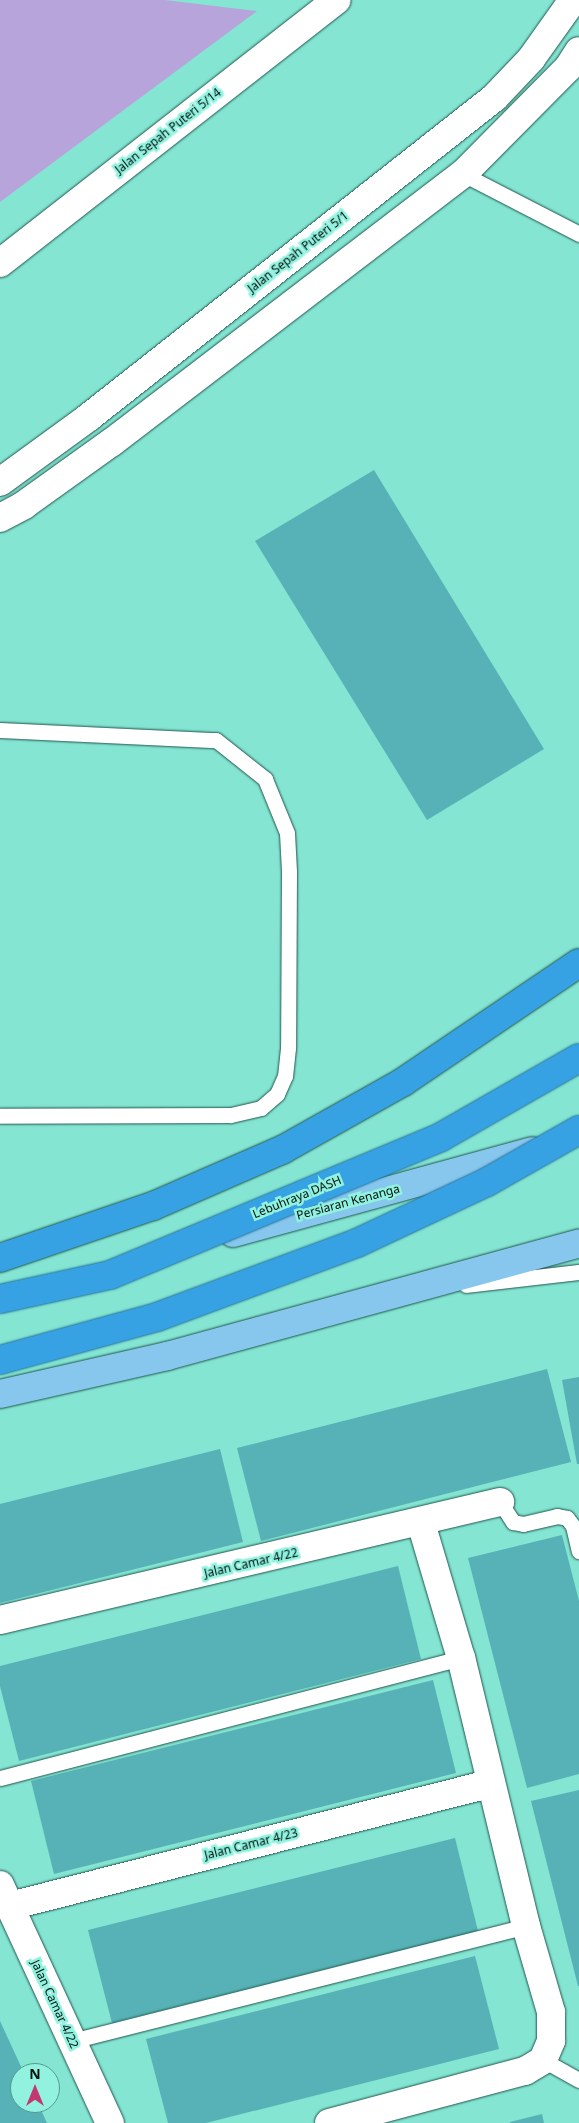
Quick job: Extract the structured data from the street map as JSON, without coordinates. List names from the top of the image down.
{
  "streets": {
    "highway": ["Lebuhraya DASH"],
    "main road": ["Persiaran Kenanga"],
    "street": [
      "Jalan Sepah Puteri 5/14",
      "Jalan Sepah Puteri 5/1",
      "Jalan Camar 4/22",
      "Jalan Camar 4/23"
    ]
  },
  "crossings": [
    ["Jalan Camar 4/22", "Jalan Camar 4/23"]
  ],
  "north": "top"
}
